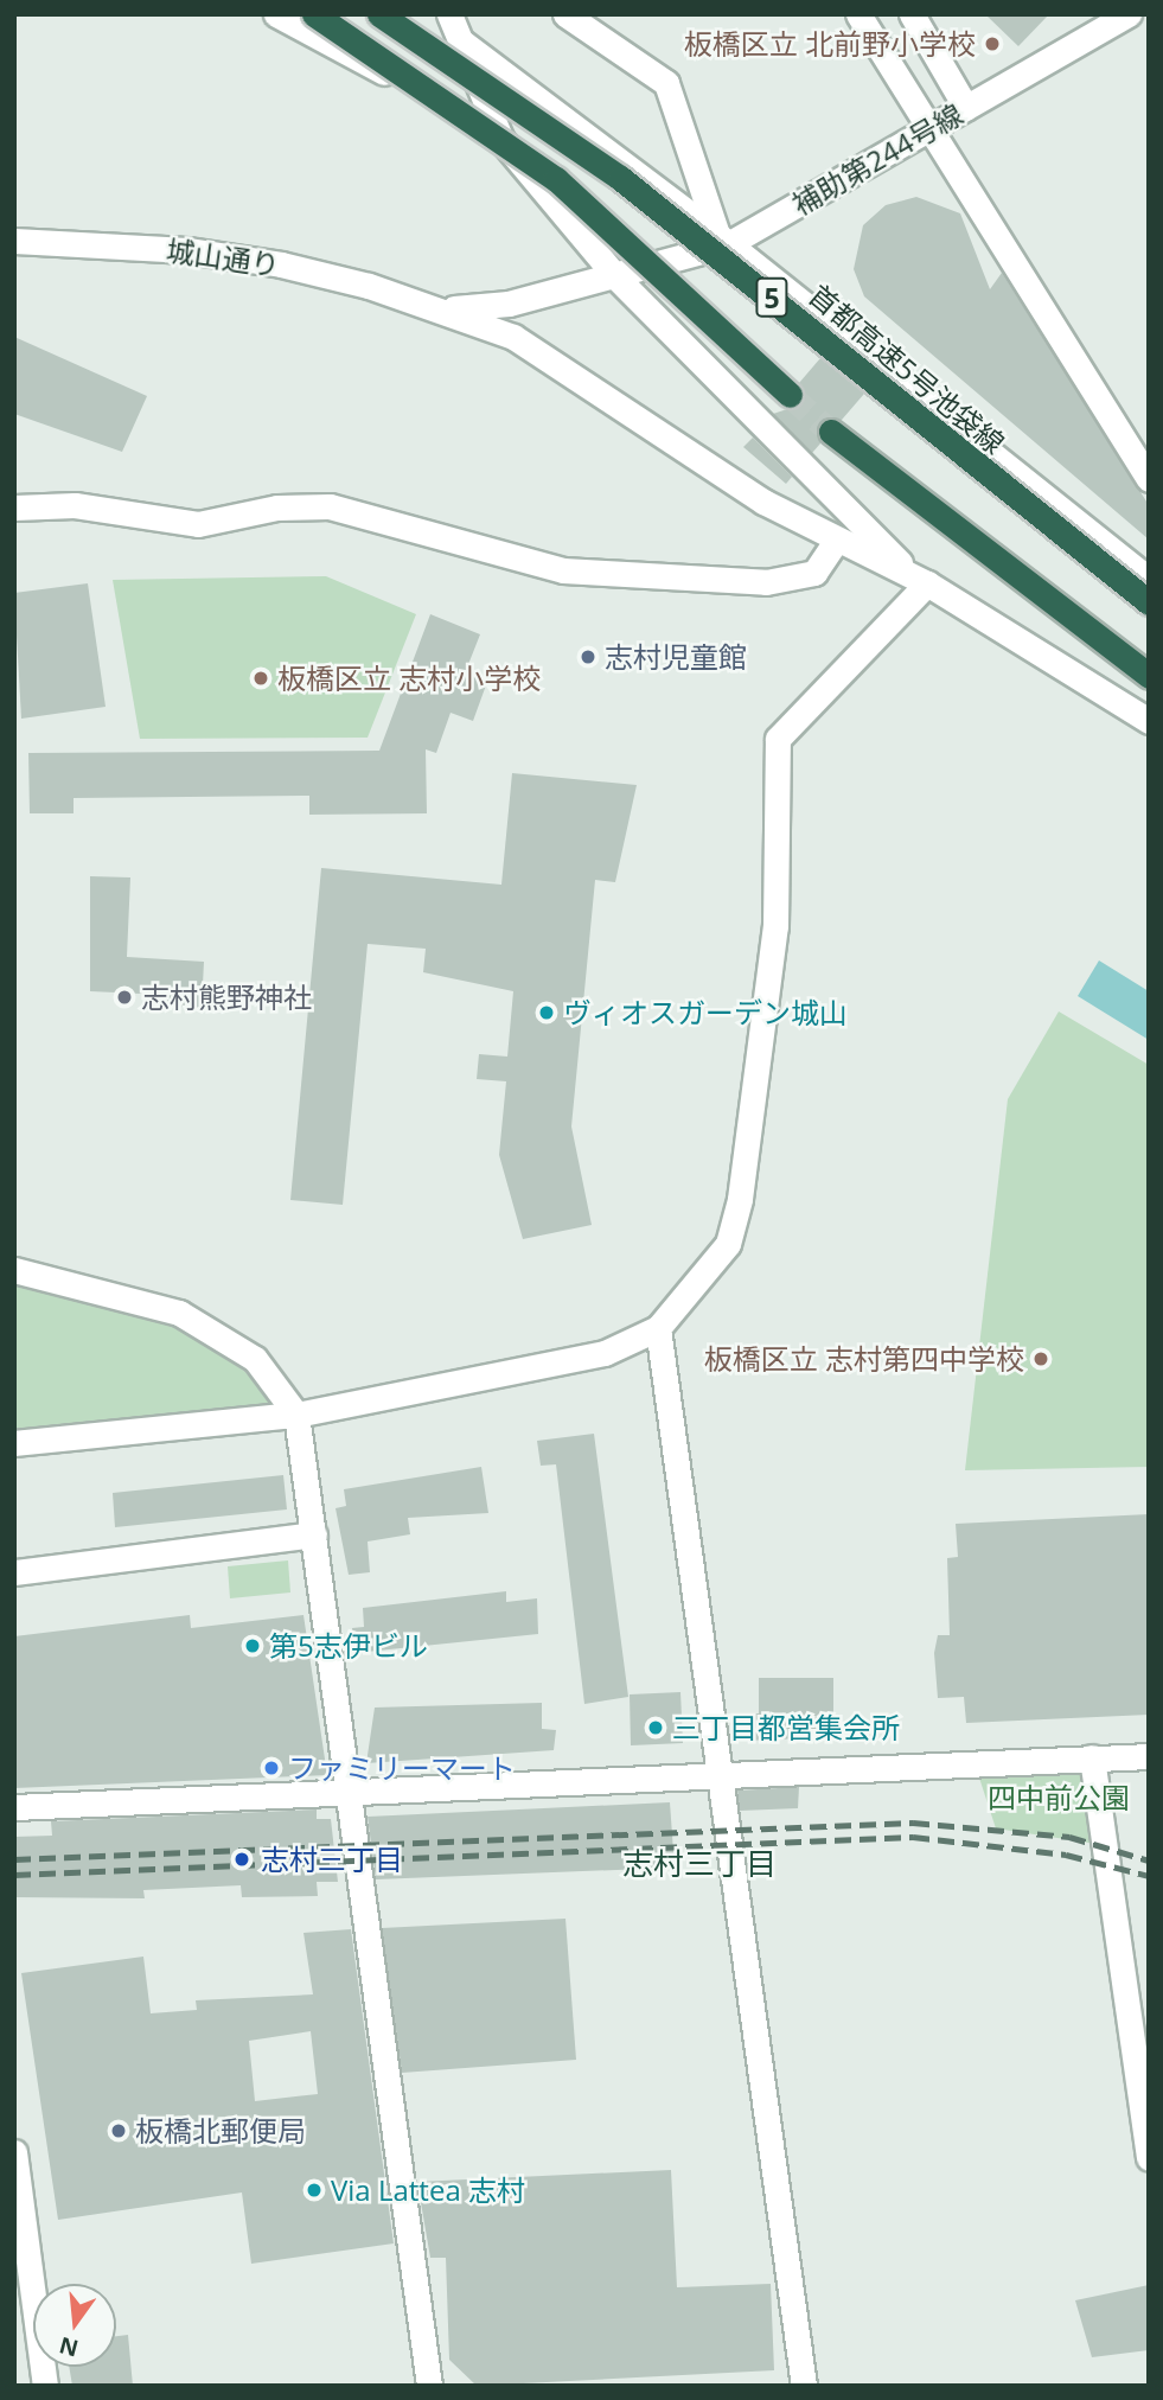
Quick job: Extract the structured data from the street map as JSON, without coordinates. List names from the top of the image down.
{
  "streets": {
    "highway": ["5", "首都高速5号池袋線"],
    "street": ["補助第244号線", "城山通り"]
  },
  "crossings": [
    ["補助第244号線", "城山通り"]
  ],
  "districts": ["志村三丁目"],
  "parks": ["四中前公園"],
  "places": [
    "板橋区立 北前野小学校",
    "志村児童館",
    "板橋区立 志村小学校",
    "志村熊野神社",
    "ヴィオスガーデン城山",
    "板橋区立 志村第四中学校",
    "第5志伊ビル",
    "三丁目都営集会所",
    "ファミリーマート",
    "志村三丁目",
    "板橋北郵便局",
    "Via Lattea 志村"
  ],
  "north": "bottom"
}
